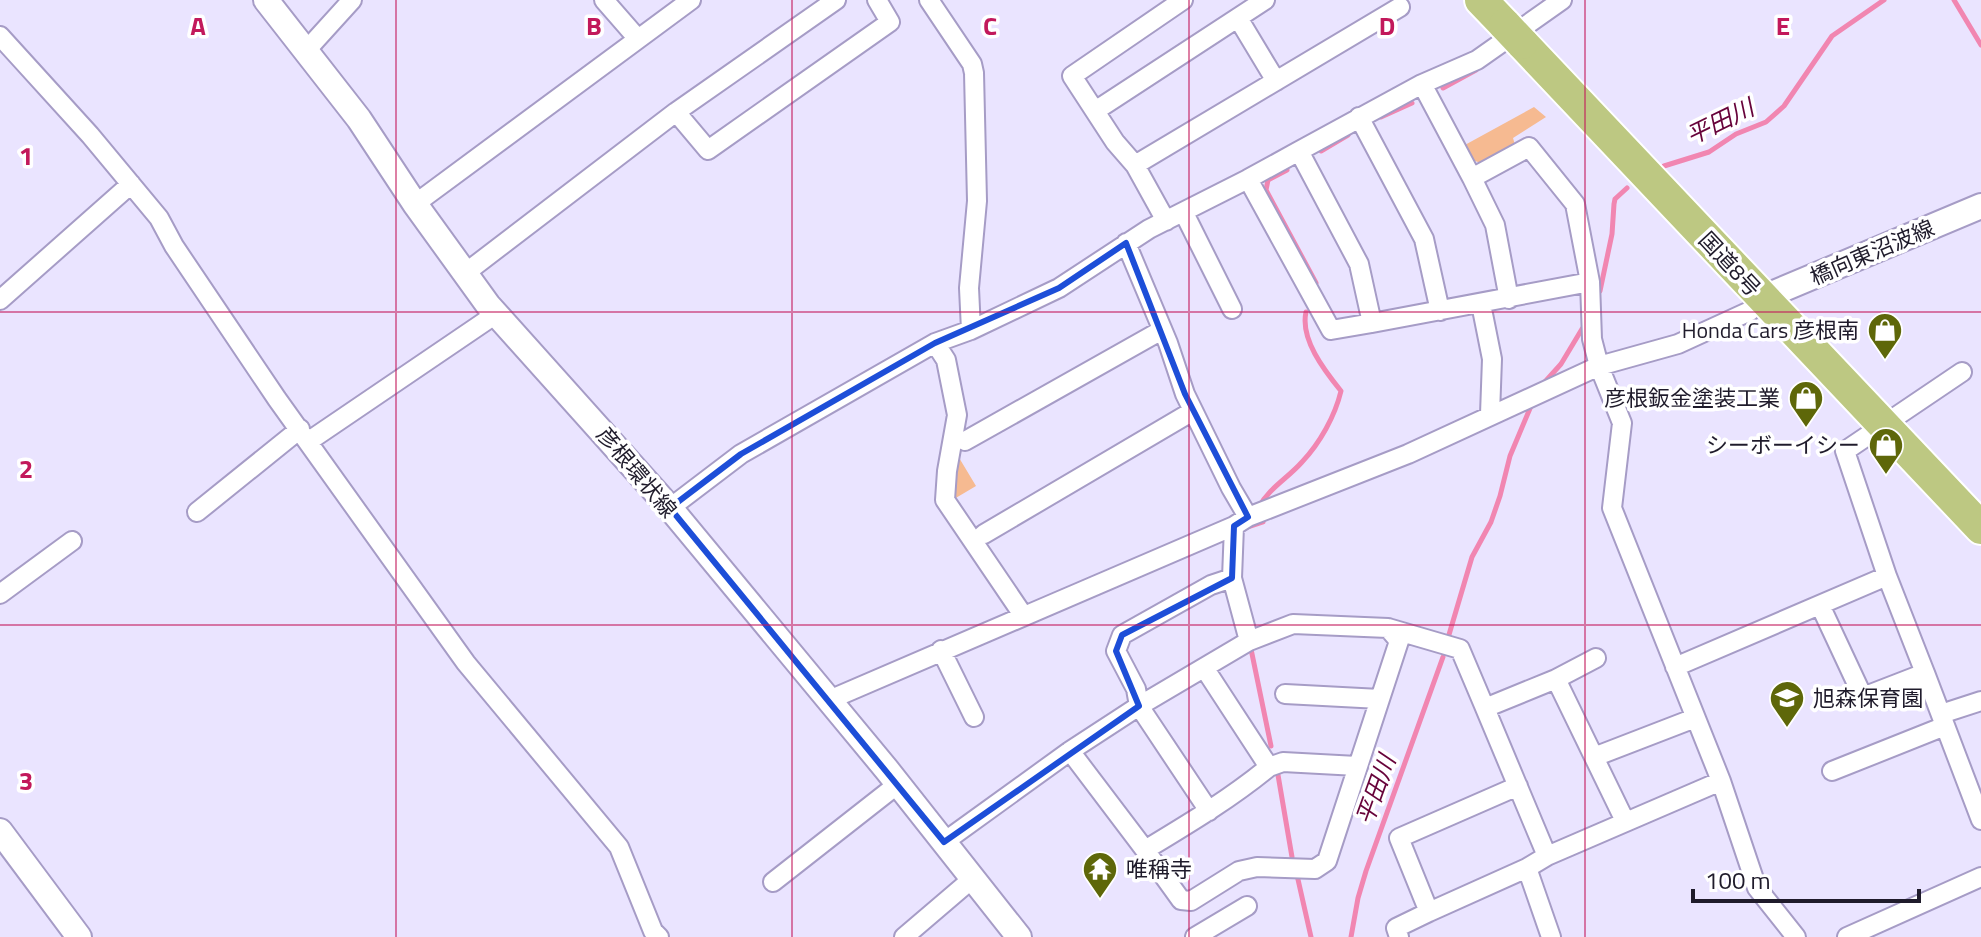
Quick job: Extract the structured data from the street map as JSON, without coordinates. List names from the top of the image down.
{
  "streets": {
    "highway": ["国道8号"],
    "main road": ["橋向東沼波線", "彦根環状線"]
  },
  "crossings": [
    ["橋向東沼波線", "国道8号"]
  ],
  "water": ["平田川"],
  "places": {
    "shop": ["Honda Cars 彦根南", "彦根鈑金塗装工業", "シーボーイシー"],
    "school or university": ["旭森保育園"],
    "temple": ["唯稱寺"]
  },
  "scale_bar": "100 m",
  "grid": {
    "columns": [
      "A",
      "B",
      "C",
      "D",
      "E"
    ],
    "rows": ["1", "2", "3"]
  }
}
